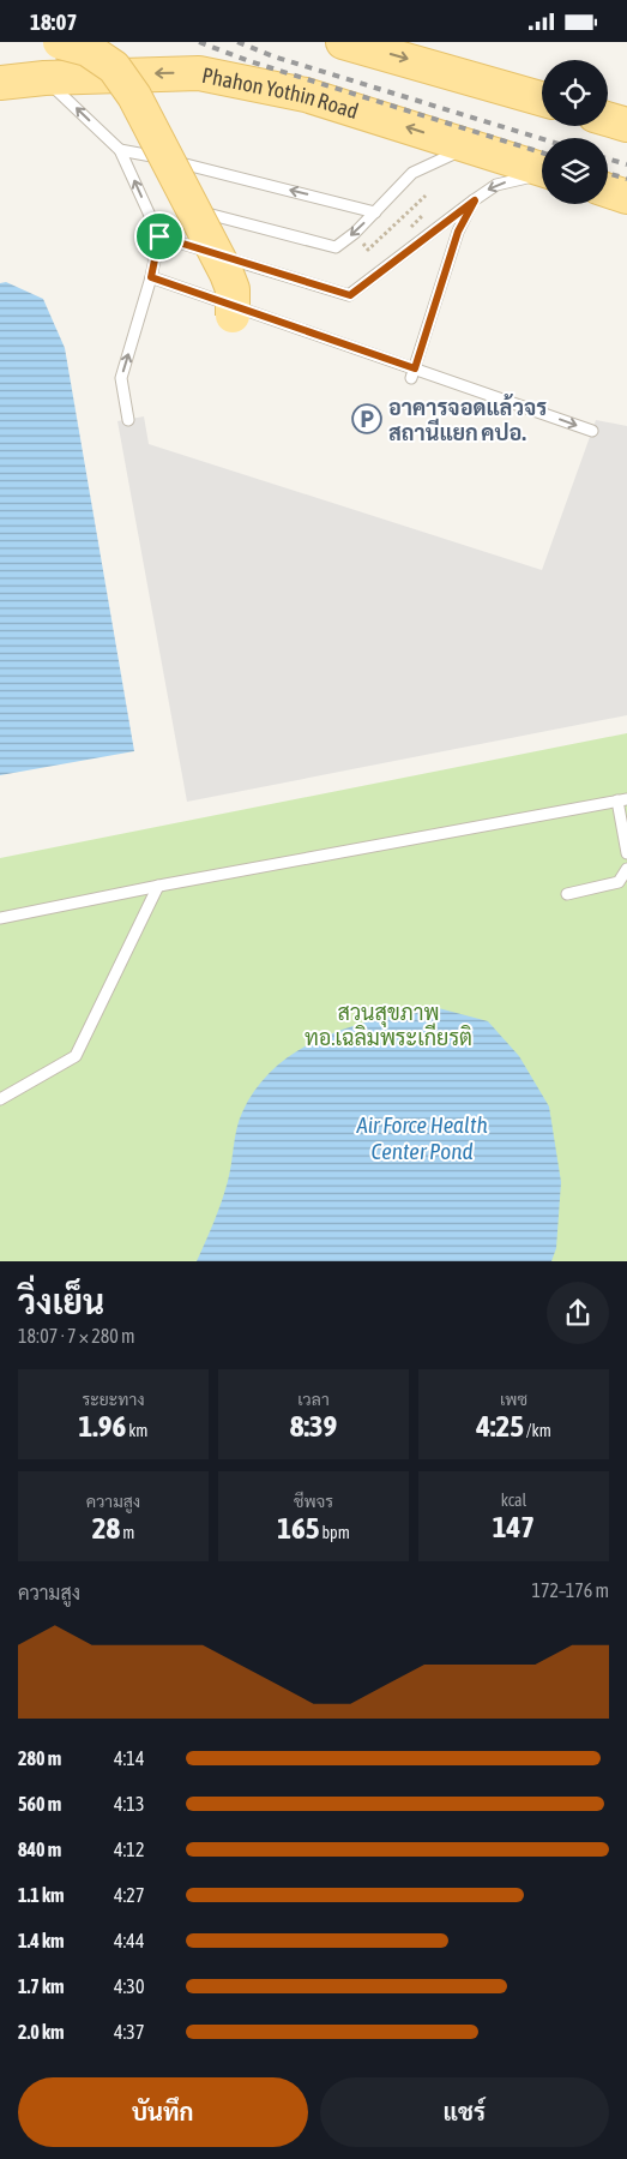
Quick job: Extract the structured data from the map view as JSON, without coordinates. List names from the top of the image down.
{
  "streets": {
    "main road": ["Phahon Yothin Road"]
  },
  "water": ["Air Force Health Center Pond"],
  "parks": ["สวนสุขภาพ ทอ.เฉลิมพระเกียรติ"],
  "places": {
    "parking": ["อาคารจอดแล้วจร สถานีแยก คปอ."]
  },
  "page": {
    "status": "18:07",
    "heading": ["วิ่งเย็น", "18:07 · 7 × 280 m"],
    "stats": [
      ["ระยะทาง", "1.96 km"],
      ["เวลา", "8:39"],
      ["เพซ", "4:25 /km"],
      ["ความสูง", "28 m"],
      ["ชีพจร", "165 bpm"],
      ["kcal", "147"]
    ],
    "chart": ["ความสูง", "172–176 m"],
    "list": [
      {
        "name": "280 m",
        "note": "4:14"
      },
      {
        "name": "560 m",
        "note": "4:13"
      },
      {
        "name": "840 m",
        "note": "4:12"
      },
      {
        "name": "1.1 km",
        "note": "4:27"
      },
      {
        "name": "1.4 km",
        "note": "4:44"
      },
      {
        "name": "1.7 km",
        "note": "4:30"
      },
      {
        "name": "2.0 km",
        "note": "4:37"
      }
    ],
    "buttons": ["บันทึก", "แชร์"]
  }
}
